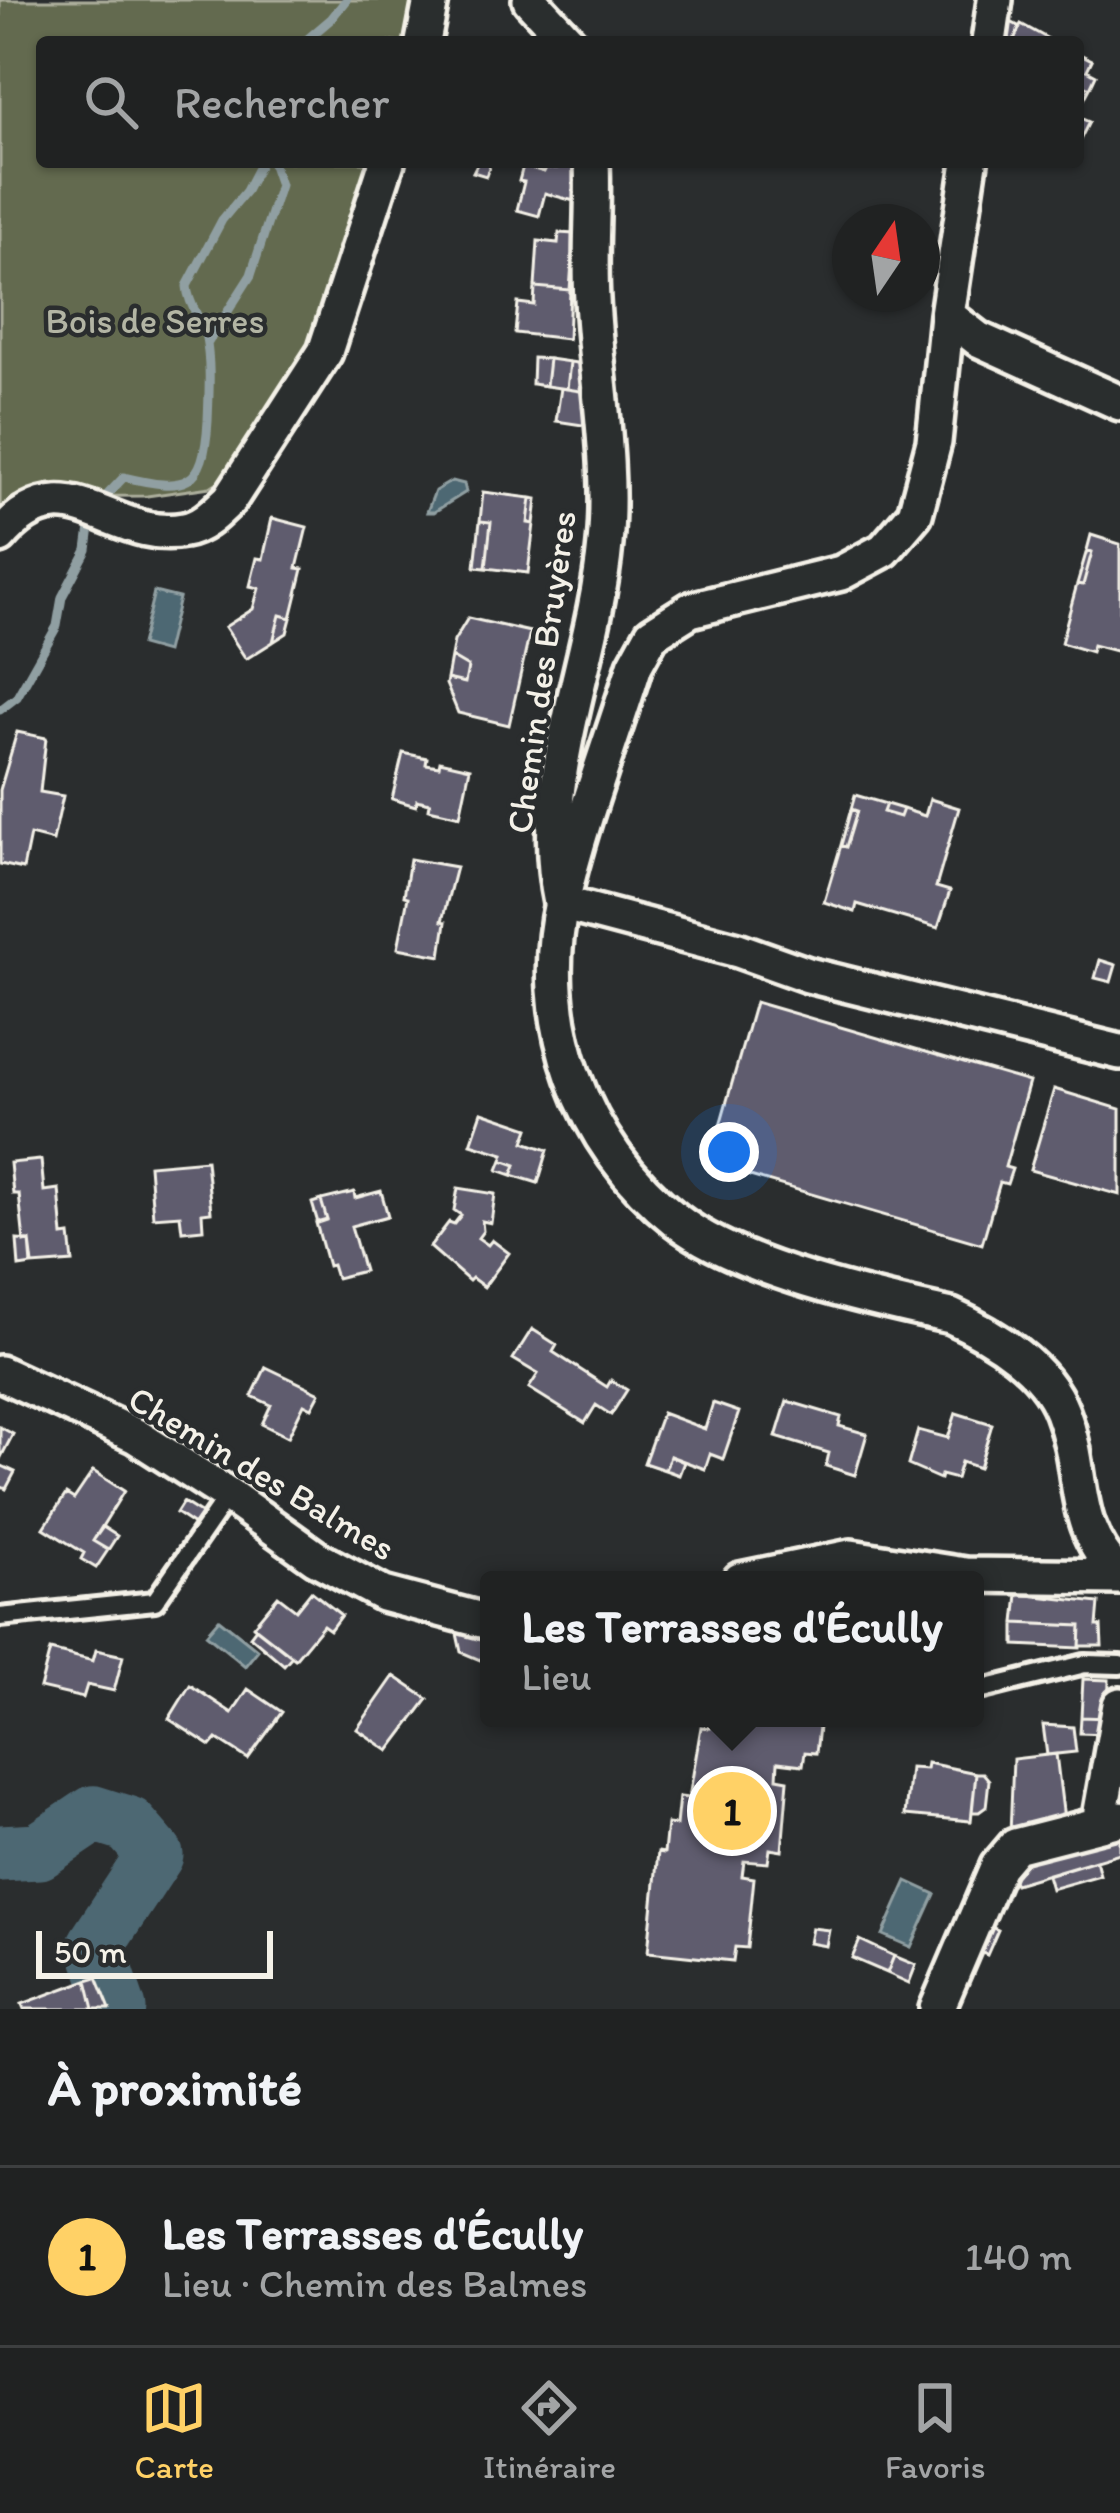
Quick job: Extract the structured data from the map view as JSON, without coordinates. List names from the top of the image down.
{
  "streets": {
    "street": ["Chemin des Bruyères", "Chemin des Balmes"]
  },
  "parks": ["Bois de Serres"],
  "scale_bar": "50 m",
  "north": "top",
  "page": {
    "search": "Rechercher",
    "popup": ["Les Terrasses d'Écully", "Lieu"],
    "pins": "1",
    "scale": "50 m",
    "heading": "À proximité",
    "list": [
      {
        "mark": "1",
        "name": "Les Terrasses d'Écully",
        "note": "Lieu · Chemin des Balmes",
        "value": "140 m"
      }
    ],
    "nav": ["Carte", "Itinéraire", "Favoris"]
  }
}
